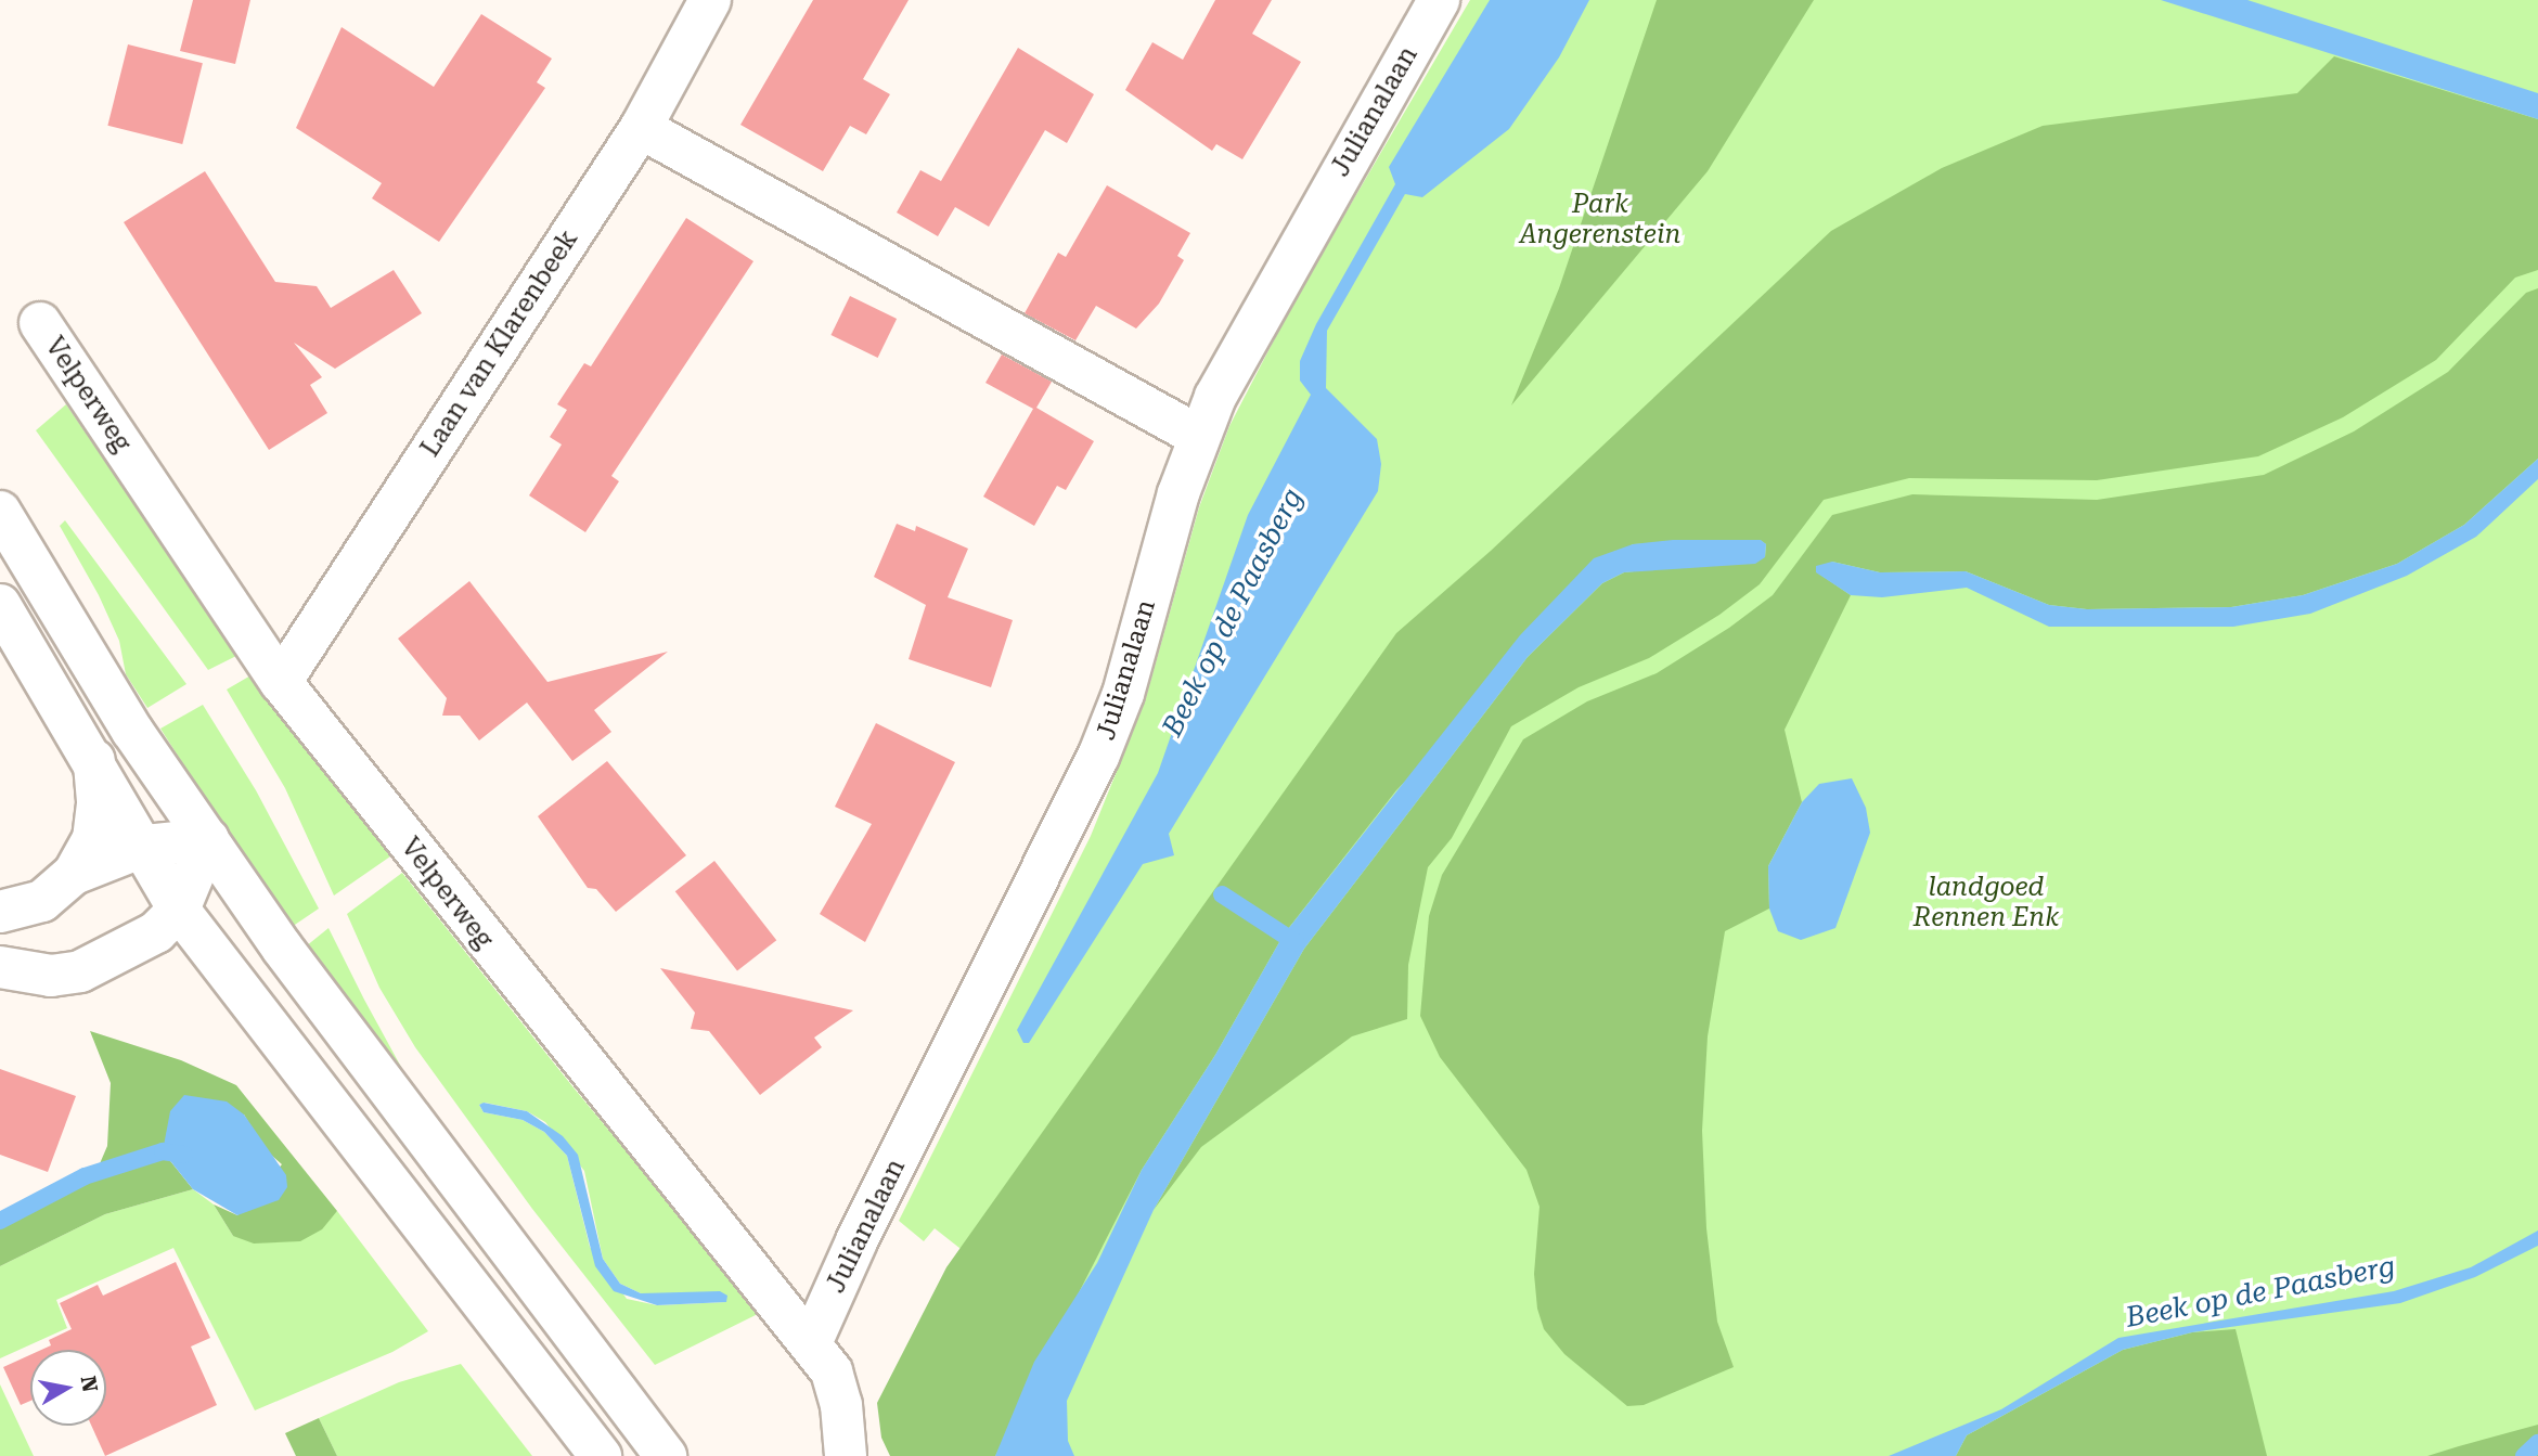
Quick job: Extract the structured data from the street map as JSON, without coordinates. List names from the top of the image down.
{
  "streets": {
    "street": ["Julianalaan", "Laan van Klarenbeek", "Velperweg"]
  },
  "crossings": [
    ["Julianalaan", "Velperweg"],
    ["Laan van Klarenbeek", "Velperweg"]
  ],
  "water": ["Beek op de Paasberg"],
  "parks": ["Park Angerenstein", "landgoed Rennen Enk"],
  "north": "right"
}
